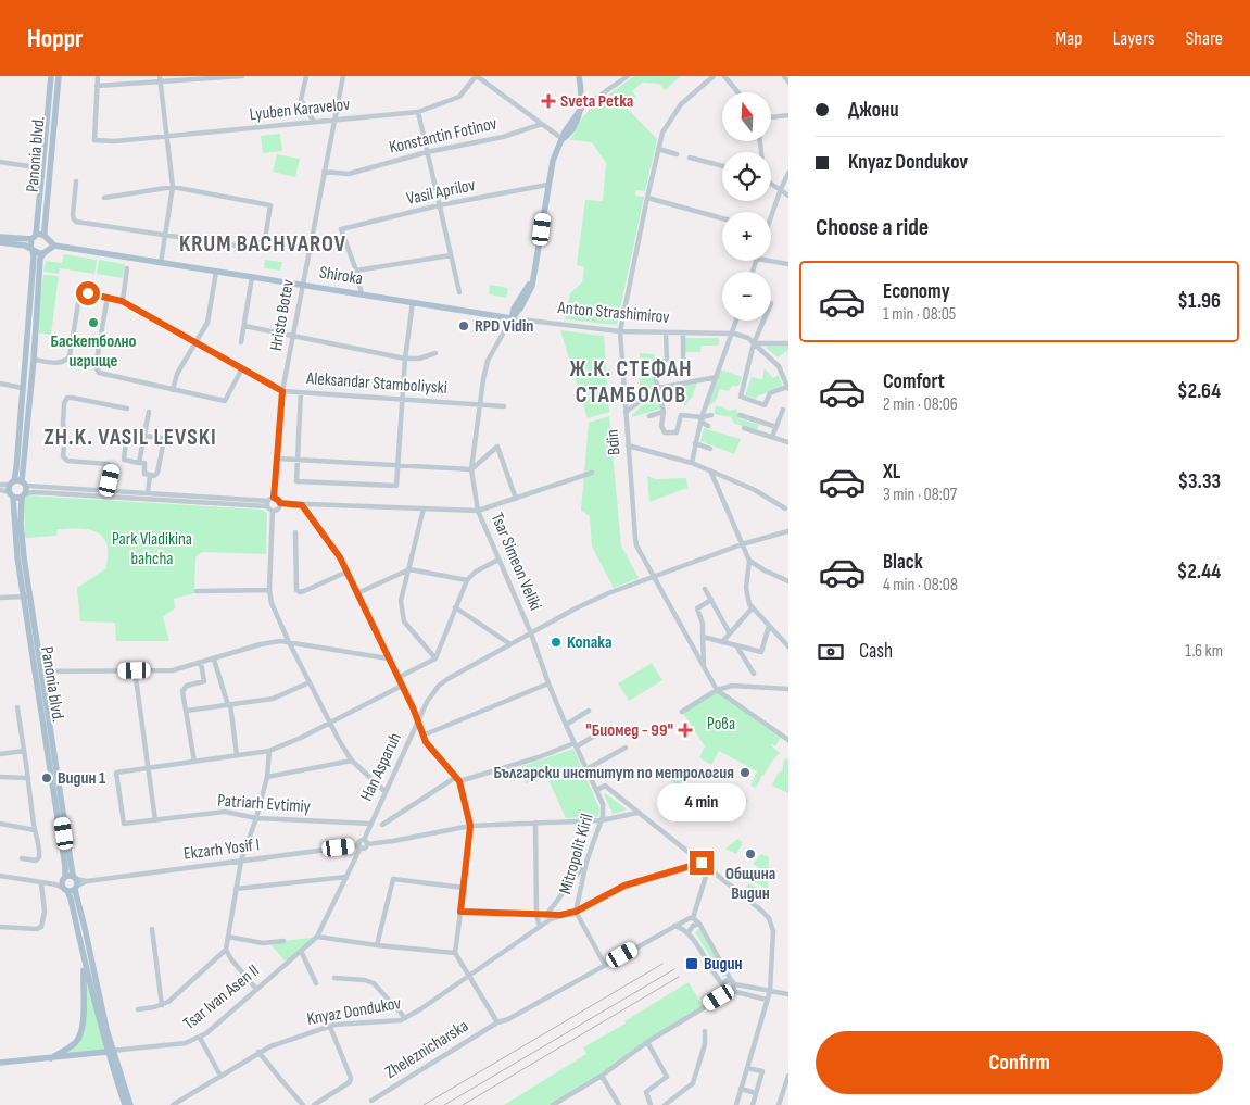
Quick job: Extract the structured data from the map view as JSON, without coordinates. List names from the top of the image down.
{
  "streets": {
    "main road": [
      "Panonia blvd.",
      "Shiroka",
      "Anton Strashimirov",
      "Tsar Simeon Veliki",
      "Tsar Ivan Asen II"
    ],
    "street": [
      "Lyuben Karavelov",
      "Konstantin Fotinov",
      "Vasil Aprilov",
      "Hristo Botev",
      "Aleksandar Stamboliyski",
      "Bdin",
      "Han Asparuh",
      "Patriarh Evtimiy",
      "Ekzarh Yosif I",
      "Mitropolit Kiril",
      "Knyaz Dondukov",
      "Zheleznicharska"
    ]
  },
  "crossings": [
    ["Lyuben Karavelov", "Hristo Botev"],
    ["Konstantin Fotinov", "Hristo Botev"],
    ["Panonia blvd.", "Shiroka"],
    ["Panonia blvd.", "Aleksandar Stamboliyski"],
    ["Panonia blvd.", "Ekzarh Yosif I"],
    ["Panonia blvd.", "Tsar Ivan Asen II"],
    ["Vasil Aprilov", "Tsar Simeon Veliki"],
    ["Shiroka", "Anton Strashimirov"],
    ["Shiroka", "Hristo Botev"],
    ["Anton Strashimirov", "Bdin"],
    ["Anton Strashimirov", "Tsar Simeon Veliki"],
    ["Hristo Botev", "Aleksandar Stamboliyski"],
    ["Aleksandar Stamboliyski", "Tsar Simeon Veliki"],
    ["Bdin", "Han Asparuh"],
    ["Tsar Simeon Veliki", "Han Asparuh"],
    ["Tsar Simeon Veliki", "Mitropolit Kiril"],
    ["Han Asparuh", "Patriarh Evtimiy"],
    ["Han Asparuh", "Tsar Ivan Asen II"],
    ["Ekzarh Yosif I", "Tsar Ivan Asen II"],
    ["Mitropolit Kiril", "Knyaz Dondukov"],
    ["Mitropolit Kiril", "Zheleznicharska"]
  ],
  "districts": ["KRUM BACHVAROV", "Ж.К. СТЕФАН СТАМБОЛОВ", "ZH.K. VASIL LEVSKI"],
  "parks": ["Park Vladikina bahcha", "Рова"],
  "places": {
    "health": ["Sveta Petka", "\"Биомед - 99\""],
    "other": [
      "Баскетболно игрище",
      "RPD Vidin",
      "Konaka",
      "Български институт по метрология",
      "Видин 1",
      "Община Видин"
    ],
    "transit": ["Видин"]
  },
  "north": "top",
  "page": {
    "header": "Hoppr",
    "nav": ["Map", "Layers", "Share"],
    "banner": ["Джони", "Knyaz Dondukov"],
    "map_buttons": ["+", "−"],
    "heading": "Choose a ride",
    "list": [
      {
        "name": "Economy",
        "note": "1 min · 08:05",
        "value": "$1.96"
      },
      {
        "name": "Comfort",
        "note": "2 min · 08:06",
        "value": "$2.64"
      },
      {
        "name": "XL",
        "note": "3 min · 08:07",
        "value": "$3.33"
      },
      {
        "name": "Black",
        "note": "4 min · 08:08",
        "value": "$2.44"
      }
    ],
    "pay": ["Cash", "1.6 km"],
    "bubble": "4 min",
    "buttons": "Confirm"
  }
}
